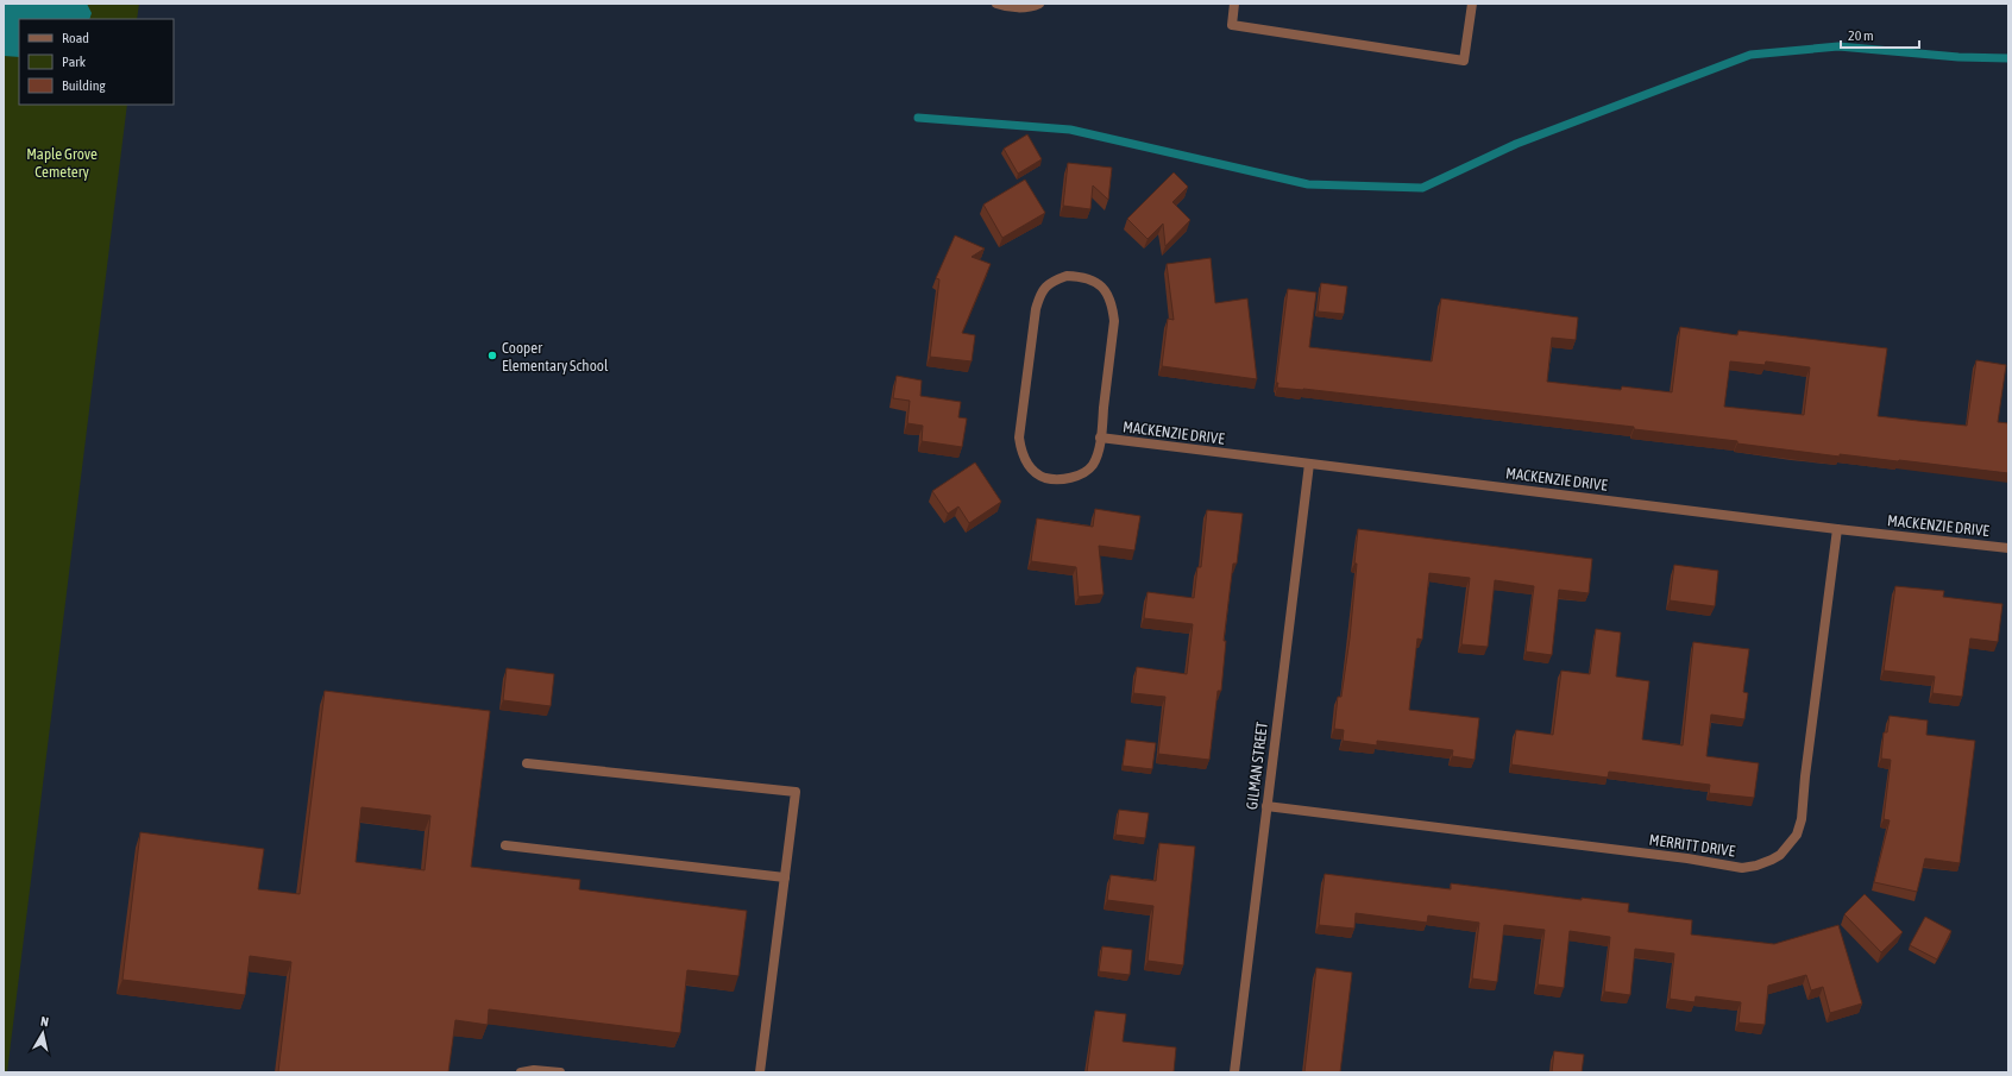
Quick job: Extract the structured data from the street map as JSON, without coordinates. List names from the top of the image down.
{
  "streets": {
    "street": ["MACKENZIE DRIVE", "GILMAN STREET", "MERRITT DRIVE"]
  },
  "crossings": [
    ["MACKENZIE DRIVE", "GILMAN STREET"],
    ["MACKENZIE DRIVE", "MERRITT DRIVE"],
    ["GILMAN STREET", "MERRITT DRIVE"]
  ],
  "parks": ["Maple Grove Cemetery"],
  "places": ["Cooper Elementary School"],
  "legend": ["Road", "Park", "Building"],
  "scale_bar": "20 m",
  "north": "top"
}
